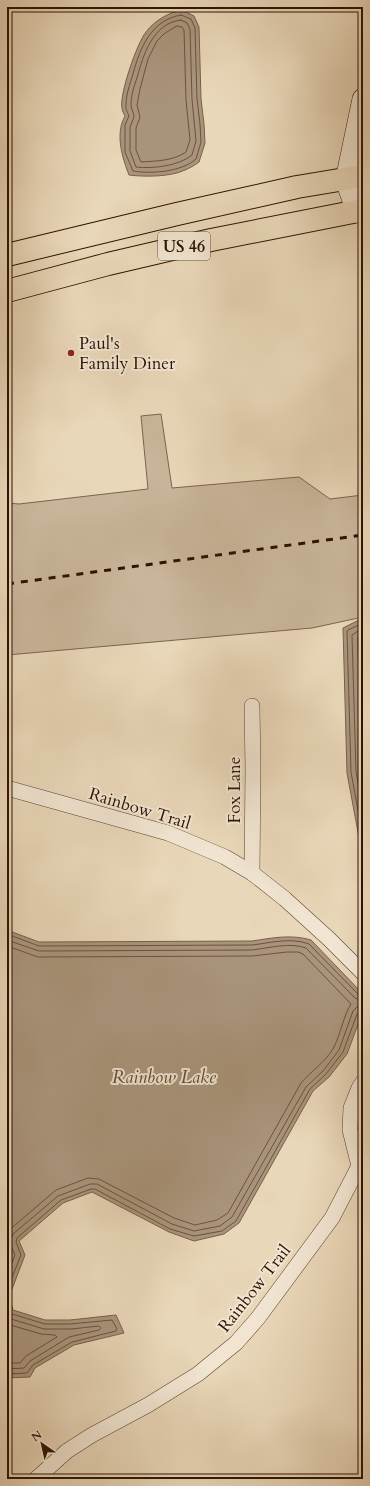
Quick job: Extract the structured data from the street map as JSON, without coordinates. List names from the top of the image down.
{
  "streets": {
    "highway": ["US 46"],
    "street": ["Fox Lane", "Rainbow Trail"]
  },
  "crossings": [
    ["Fox Lane", "Rainbow Trail"]
  ],
  "water": ["Rainbow Lake"],
  "places": ["Paul's Family Diner"],
  "north": "top left"
}
